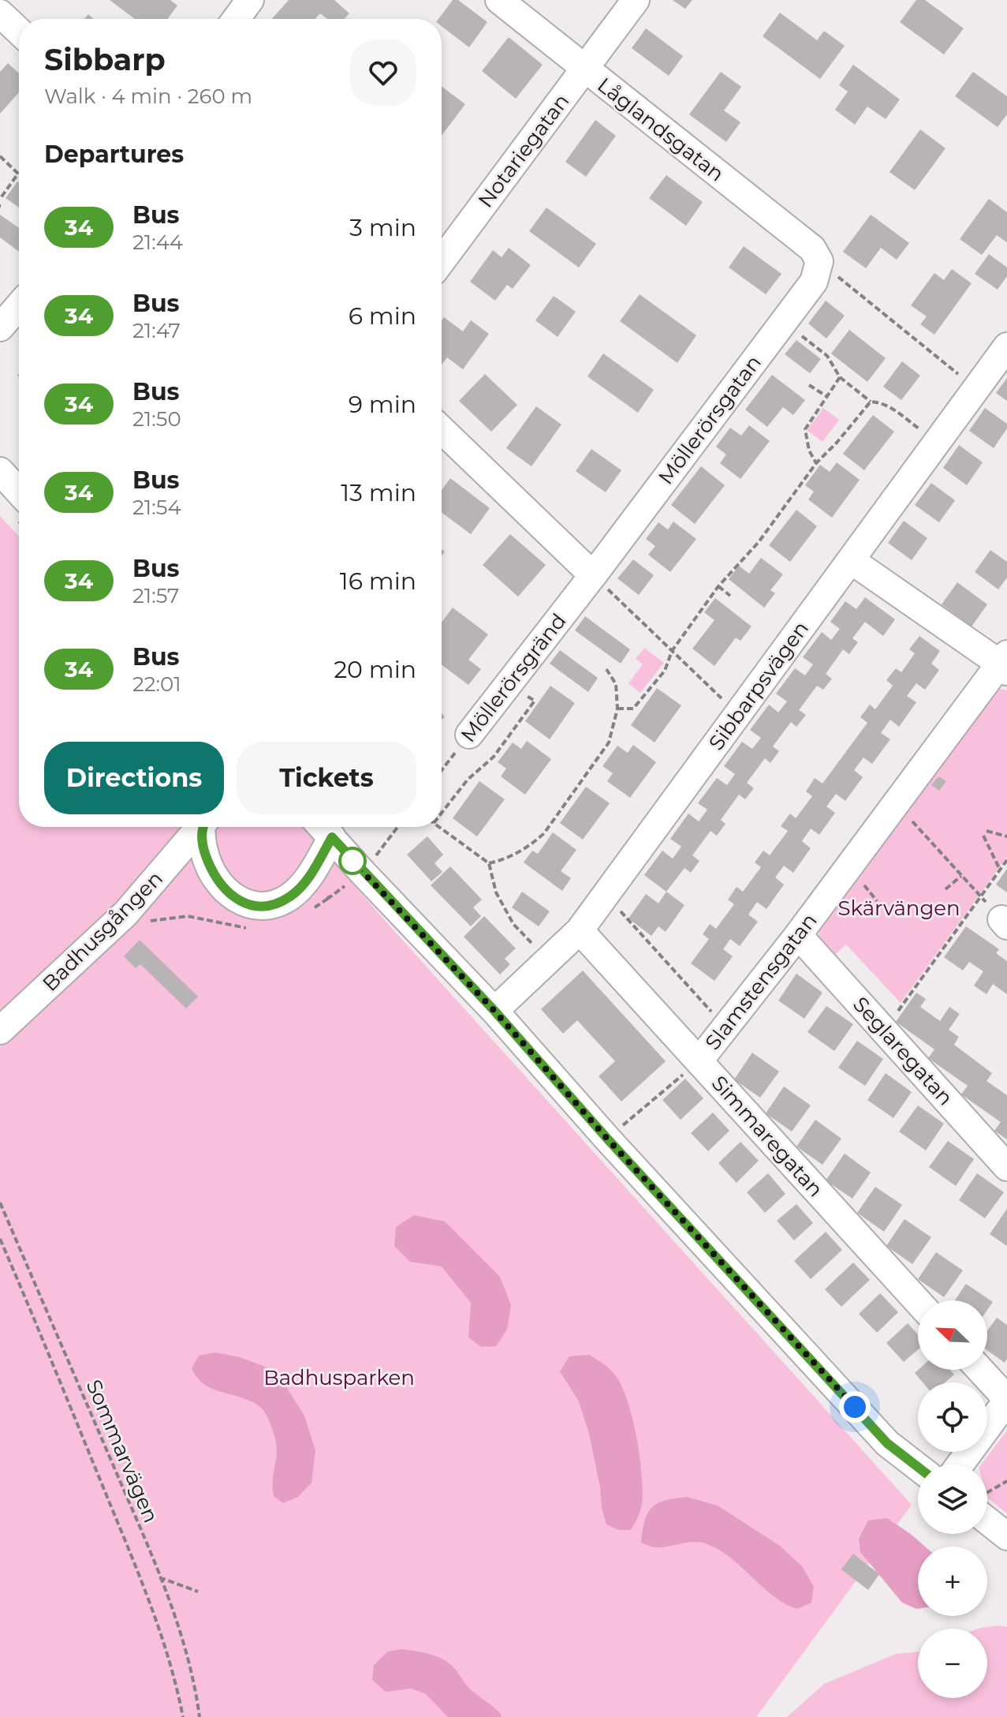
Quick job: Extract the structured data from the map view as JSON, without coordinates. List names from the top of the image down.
{
  "streets": {
    "street": [
      "Låglandsgatan",
      "Notariegatan",
      "Möllerörsgatan",
      "Möllerörsgränd",
      "Sibbarpsvägen",
      "Badhusgången",
      "Slamstensgatan",
      "Seglaregatan",
      "Simmaregatan"
    ],
    "path": ["Sommarvägen"]
  },
  "crossings": [
    ["Låglandsgatan", "Notariegatan"],
    ["Låglandsgatan", "Möllerörsgatan"],
    ["Möllerörsgatan", "Möllerörsgränd"],
    ["Sibbarpsvägen", "Simmaregatan"],
    ["Slamstensgatan", "Seglaregatan"],
    ["Slamstensgatan", "Simmaregatan"]
  ],
  "parks": ["Skärvängen", "Badhusparken"],
  "lines": ["bus line 34"],
  "north": "top left",
  "page": {
    "heading": [
      ["Sibbarp", "Walk · 4 min · 260 m"],
      "Departures"
    ],
    "list": [
      {
        "mark": "34",
        "name": "Bus",
        "note": "21:44",
        "value": "3 min"
      },
      {
        "mark": "34",
        "name": "Bus",
        "note": "21:47",
        "value": "6 min"
      },
      {
        "mark": "34",
        "name": "Bus",
        "note": "21:50",
        "value": "9 min"
      },
      {
        "mark": "34",
        "name": "Bus",
        "note": "21:54",
        "value": "13 min"
      },
      {
        "mark": "34",
        "name": "Bus",
        "note": "21:57",
        "value": "16 min"
      },
      {
        "mark": "34",
        "name": "Bus",
        "note": "22:01",
        "value": "20 min"
      }
    ],
    "buttons": ["Directions", "Tickets"],
    "map_buttons": ["+", "−"]
  }
}
